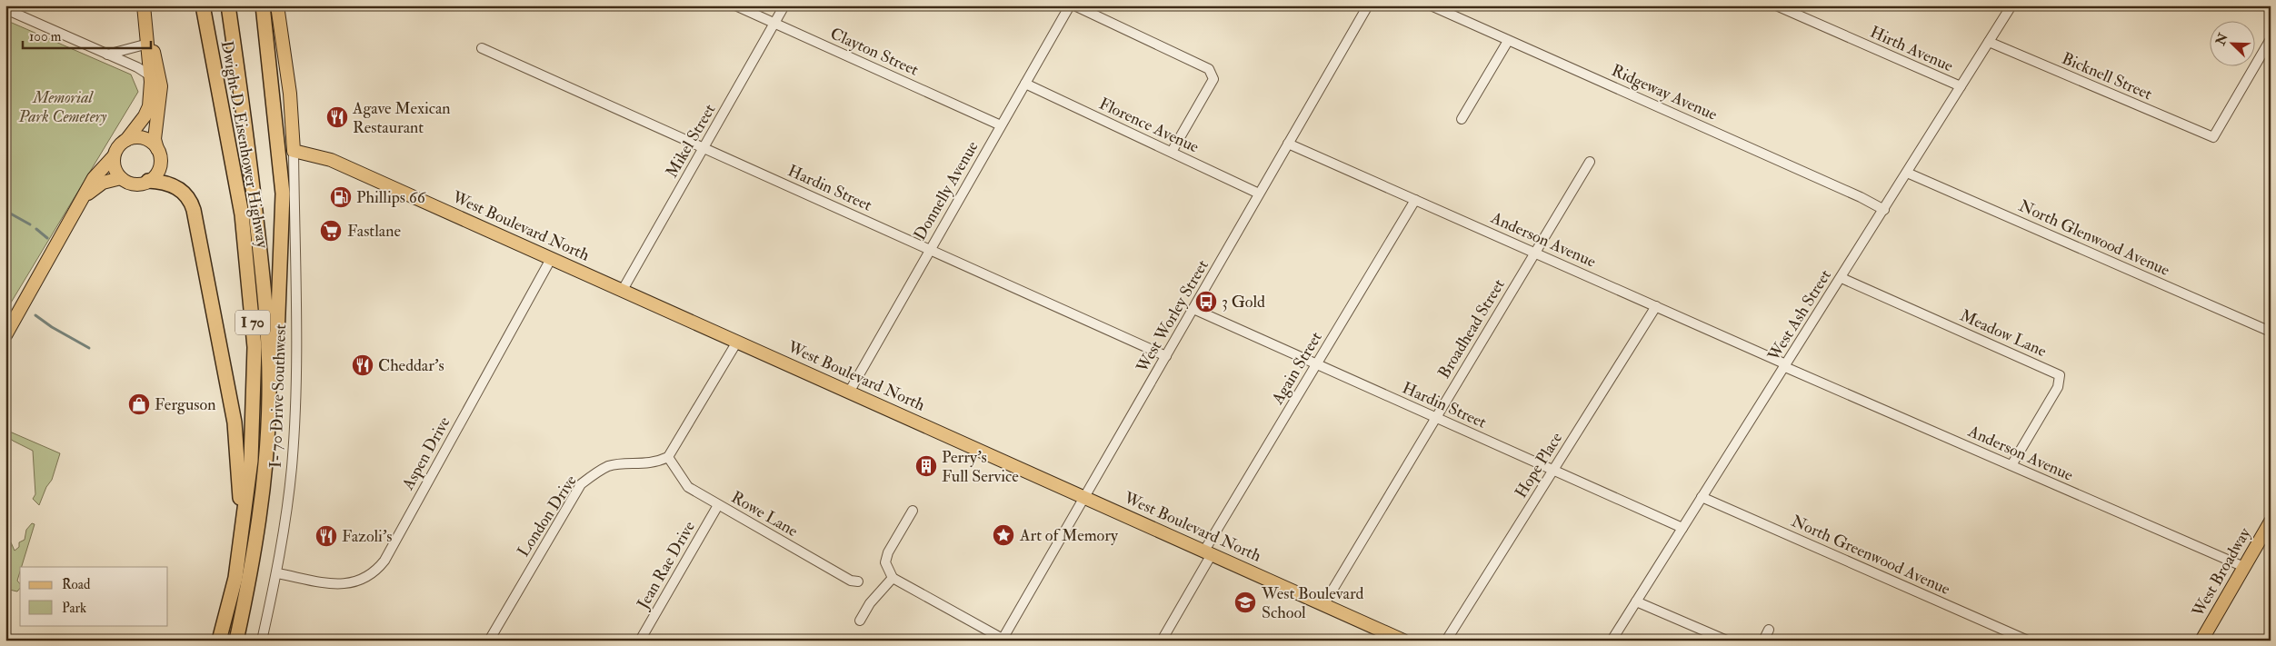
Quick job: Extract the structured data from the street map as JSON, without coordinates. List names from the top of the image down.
{
  "streets": {
    "highway": ["Dwight D. Eisenhower Highway", "I 70"],
    "main road": ["West Boulevard North", "West Broadway"],
    "street": [
      "Hirth Avenue",
      "Clayton Street",
      "Bicknell Street",
      "Ridgeway Avenue",
      "Florence Avenue",
      "Mikel Street",
      "Hardin Street",
      "Donnelly Avenue",
      "North Glenwood Avenue",
      "Anderson Avenue",
      "West Ash Street",
      "West Worley Street",
      "Broadhead Street",
      "Meadow Lane",
      "Again Street",
      "I- 70 Drive Southwest",
      "Aspen Drive",
      "Hope Place",
      "Rowe Lane",
      "London Drive",
      "North Greenwood Avenue",
      "Jean Rae Drive"
    ]
  },
  "crossings": [
    ["Hirth Avenue", "West Ash Street"],
    ["Clayton Street", "Mikel Street"],
    ["Clayton Street", "Donnelly Avenue"],
    ["Bicknell Street", "West Ash Street"],
    ["Ridgeway Avenue", "West Ash Street"],
    ["Florence Avenue", "Donnelly Avenue"],
    ["Florence Avenue", "West Worley Street"],
    ["Mikel Street", "Hardin Street"],
    ["Mikel Street", "West Boulevard North"],
    ["Hardin Street", "Donnelly Avenue"],
    ["Hardin Street", "West Ash Street"],
    ["Hardin Street", "West Worley Street"],
    ["Hardin Street", "Broadhead Street"],
    ["Hardin Street", "Again Street"],
    ["Hardin Street", "Hope Place"],
    ["Donnelly Avenue", "West Boulevard North"],
    ["West Boulevard North", "West Worley Street"],
    ["West Boulevard North", "Broadhead Street"],
    ["West Boulevard North", "Again Street"],
    ["West Boulevard North", "I- 70 Drive Southwest"],
    ["West Boulevard North", "Aspen Drive"],
    ["North Glenwood Avenue", "West Ash Street"],
    ["Anderson Avenue", "West Ash Street"],
    ["Anderson Avenue", "West Worley Street"],
    ["Anderson Avenue", "Broadhead Street"],
    ["Anderson Avenue", "Meadow Lane"],
    ["Anderson Avenue", "Again Street"],
    ["Anderson Avenue", "Hope Place"],
    ["Anderson Avenue", "West Broadway"],
    ["West Ash Street", "Meadow Lane"],
    ["West Ash Street", "North Greenwood Avenue"],
    ["I- 70 Drive Southwest", "Aspen Drive"],
    ["Rowe Lane", "London Drive"],
    ["Rowe Lane", "Jean Rae Drive"]
  ],
  "parks": ["Memorial Park Cemetery"],
  "places": {
    "restaurant": ["Agave Mexican Restaurant", "Cheddar's", "Fazoli's"],
    "fuel station": ["Phillips 66"],
    "supermarket": ["Fastlane"],
    "bus stop": ["3 Gold"],
    "shop": ["Ferguson"],
    "building": ["Perry's Full Service"],
    "place": ["Art of Memory"],
    "school or university": ["West Boulevard School"]
  },
  "legend": ["Road", "Park"],
  "scale_bar": "100 m",
  "north": "top left"
}
